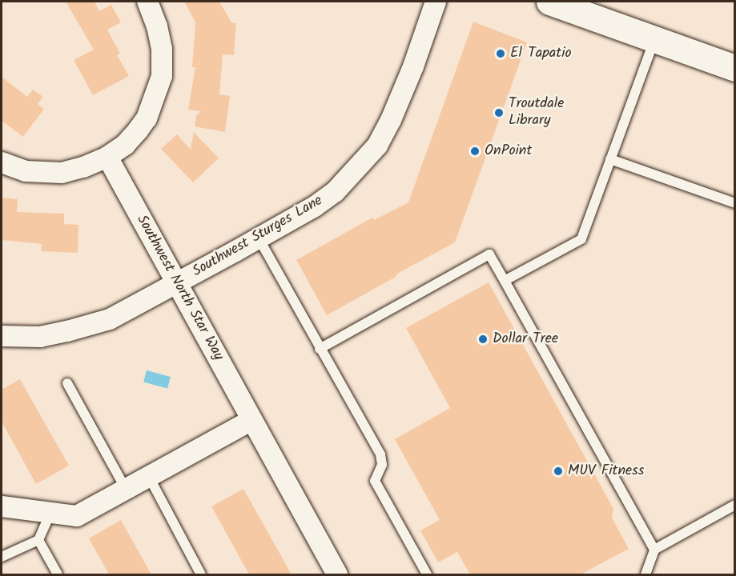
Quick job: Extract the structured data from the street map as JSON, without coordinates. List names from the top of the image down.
{
  "streets": {
    "street": ["Southwest Sturges Lane", "Southwest North Star Way"]
  },
  "crossings": [
    ["Southwest Sturges Lane", "Southwest North Star Way"]
  ],
  "places": [
    "El Tapatio",
    "Troutdale Library",
    "OnPoint",
    "Dollar Tree",
    "MUV Fitness"
  ]
}
